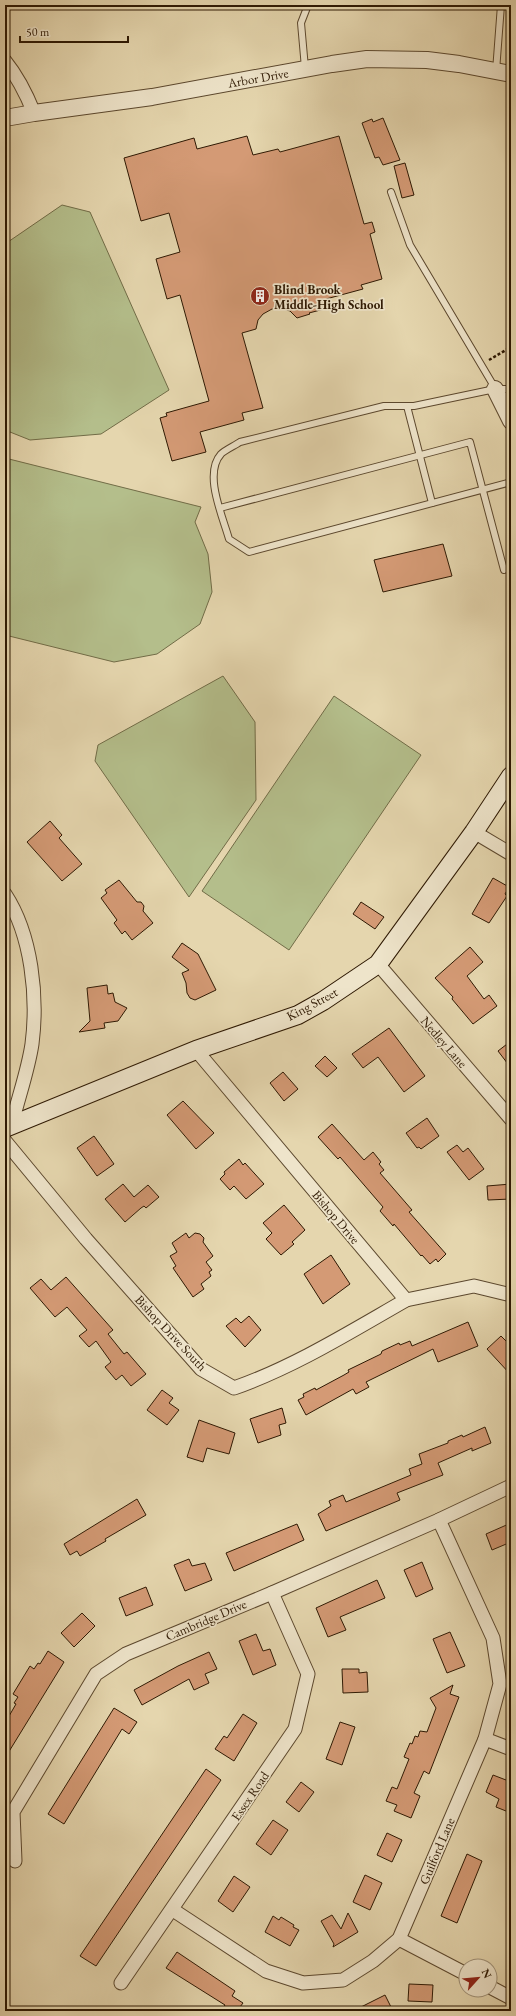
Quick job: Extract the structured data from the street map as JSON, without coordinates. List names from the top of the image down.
{
  "streets": {
    "main road": ["King Street"],
    "street": [
      "Arbor Drive",
      "Nedley Lane",
      "Bishop Drive",
      "Bishop Drive South",
      "Cambridge Drive",
      "Essex Road",
      "Guilford Lane"
    ]
  },
  "crossings": [
    ["King Street", "Nedley Lane"],
    ["King Street", "Bishop Drive"],
    ["Bishop Drive", "Bishop Drive South"],
    ["Cambridge Drive", "Essex Road"],
    ["Cambridge Drive", "Guilford Lane"],
    ["Essex Road", "Guilford Lane"]
  ],
  "places": {
    "building": ["Blind Brook Middle-High School"]
  },
  "scale_bar": "50 m",
  "north": "top right"
}
